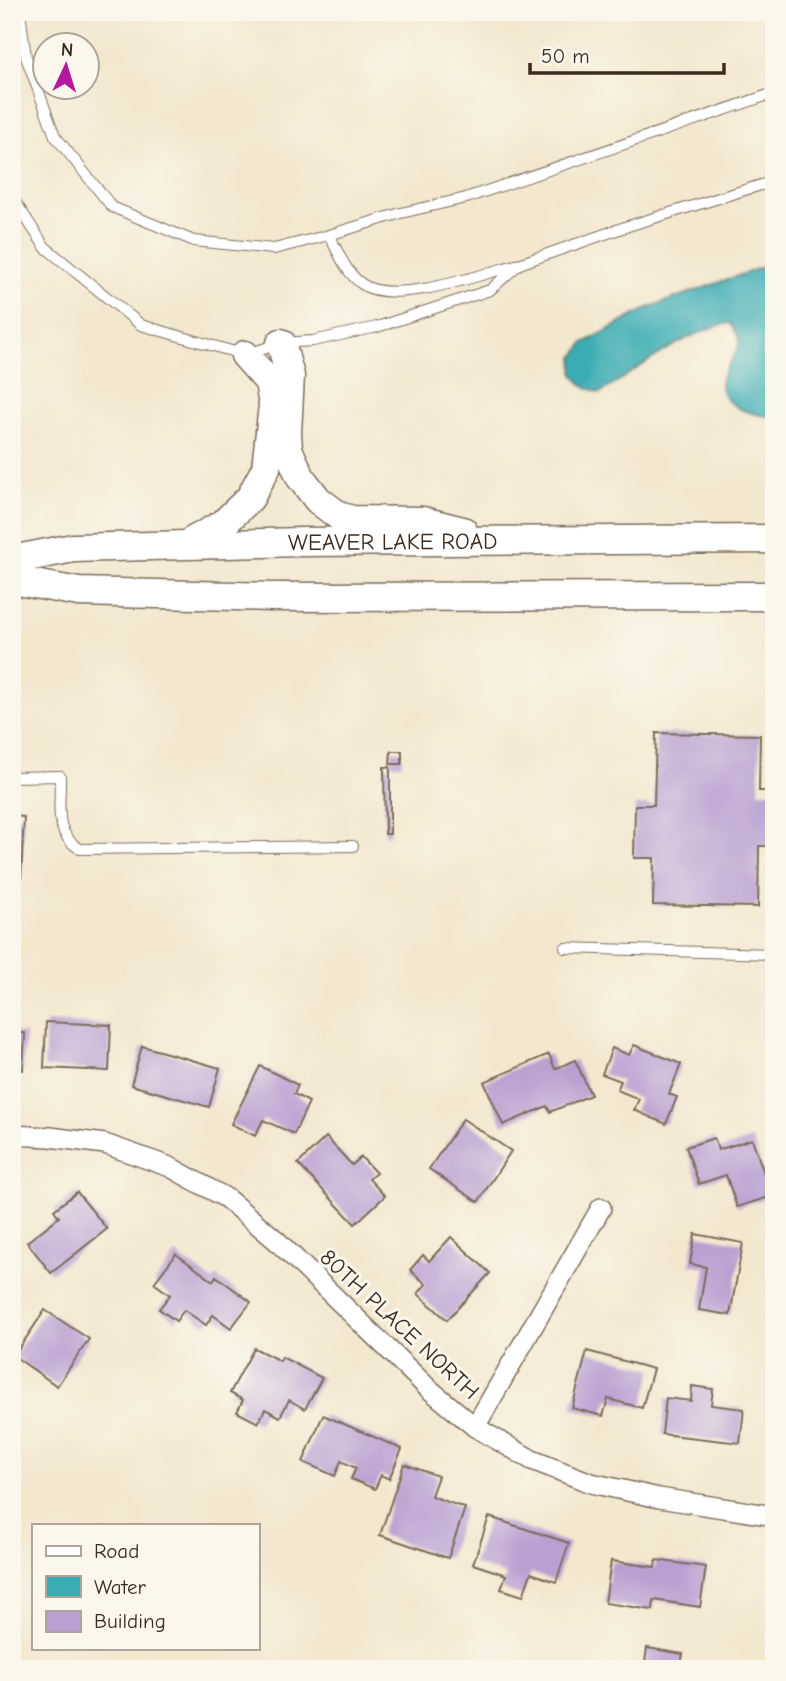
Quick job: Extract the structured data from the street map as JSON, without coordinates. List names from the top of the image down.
{
  "streets": {
    "main road": ["WEAVER LAKE ROAD"],
    "street": ["80TH PLACE NORTH"]
  },
  "legend": ["Road", "Water", "Building"],
  "scale_bar": "50 m",
  "north": "top"
}
